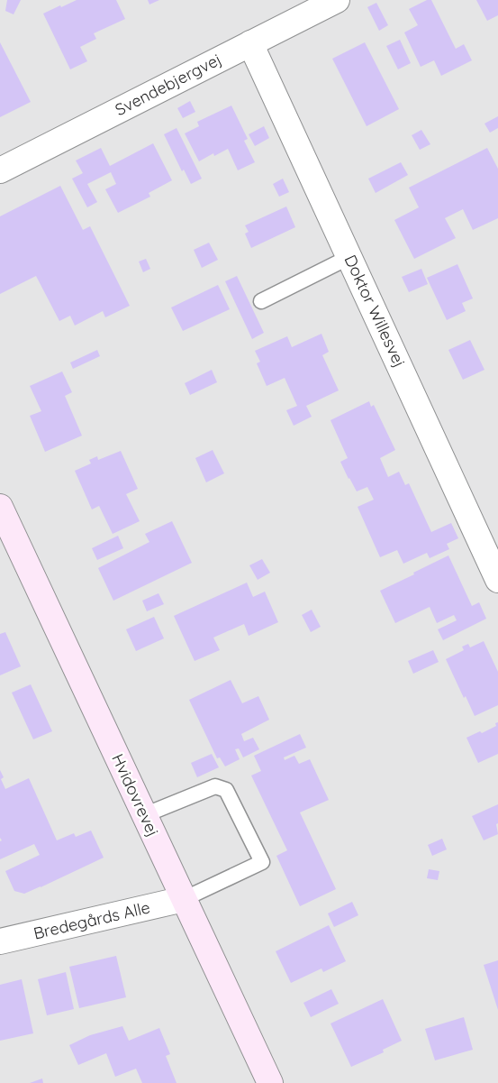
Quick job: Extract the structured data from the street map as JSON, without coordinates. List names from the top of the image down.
{
  "streets": {
    "street": [
      "Svendebjergvej",
      "Doktor Willesvej",
      "Hvidovrevej",
      "Bredegårds Alle"
    ]
  },
  "crossings": [
    ["Svendebjergvej", "Doktor Willesvej"],
    ["Hvidovrevej", "Bredegårds Alle"]
  ]
}
